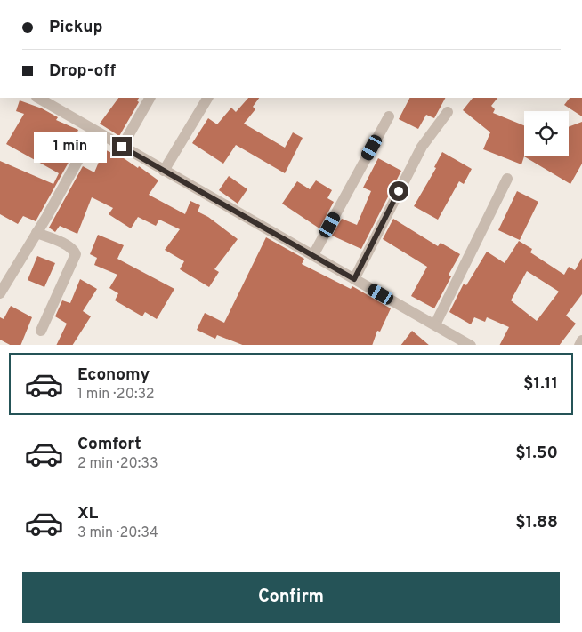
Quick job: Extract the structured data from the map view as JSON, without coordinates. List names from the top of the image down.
{
  "page": {
    "banner": ["Pickup", "Drop-off"],
    "bubble": "1 min",
    "list": [
      {
        "name": "Economy",
        "note": "1 min · 20:32",
        "value": "$1.11"
      },
      {
        "name": "Comfort",
        "note": "2 min · 20:33",
        "value": "$1.50"
      },
      {
        "name": "XL",
        "note": "3 min · 20:34",
        "value": "$1.88"
      }
    ],
    "buttons": "Confirm"
  }
}
